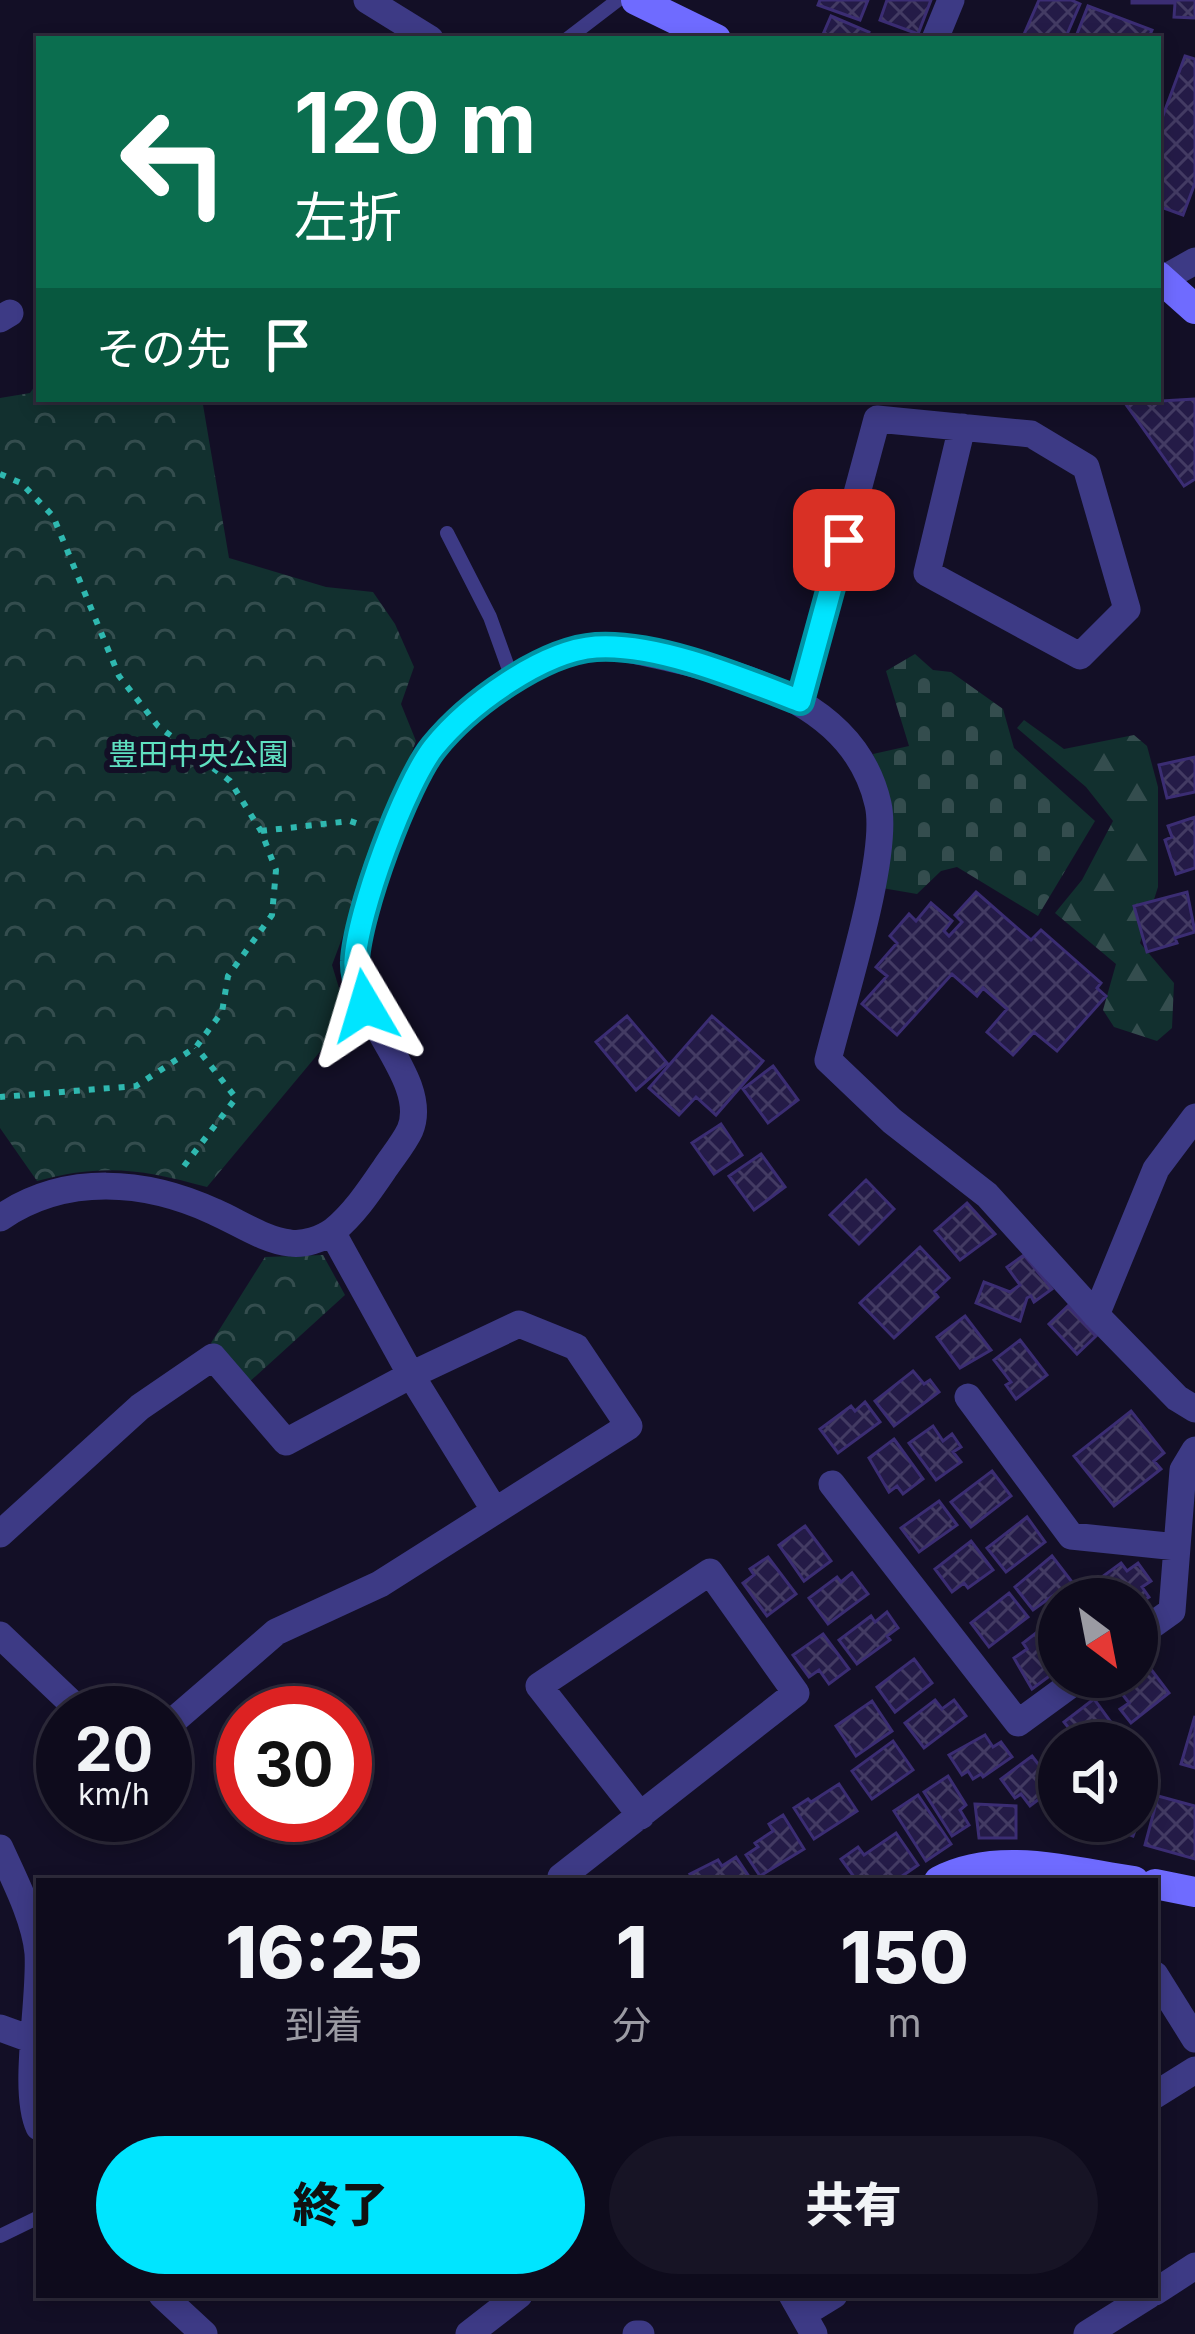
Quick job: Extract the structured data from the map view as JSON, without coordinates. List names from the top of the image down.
{
  "parks": ["豊田中央公園"],
  "north": "bottom right",
  "page": {
    "turn": ["120 m", "左折"],
    "then": "その先",
    "speed": "20 km/h",
    "limit": "30",
    "eta": [
      "16:25",
      "到着",
      "1",
      "分",
      "150",
      "m"
    ],
    "buttons": ["終了", "共有"]
  }
}
